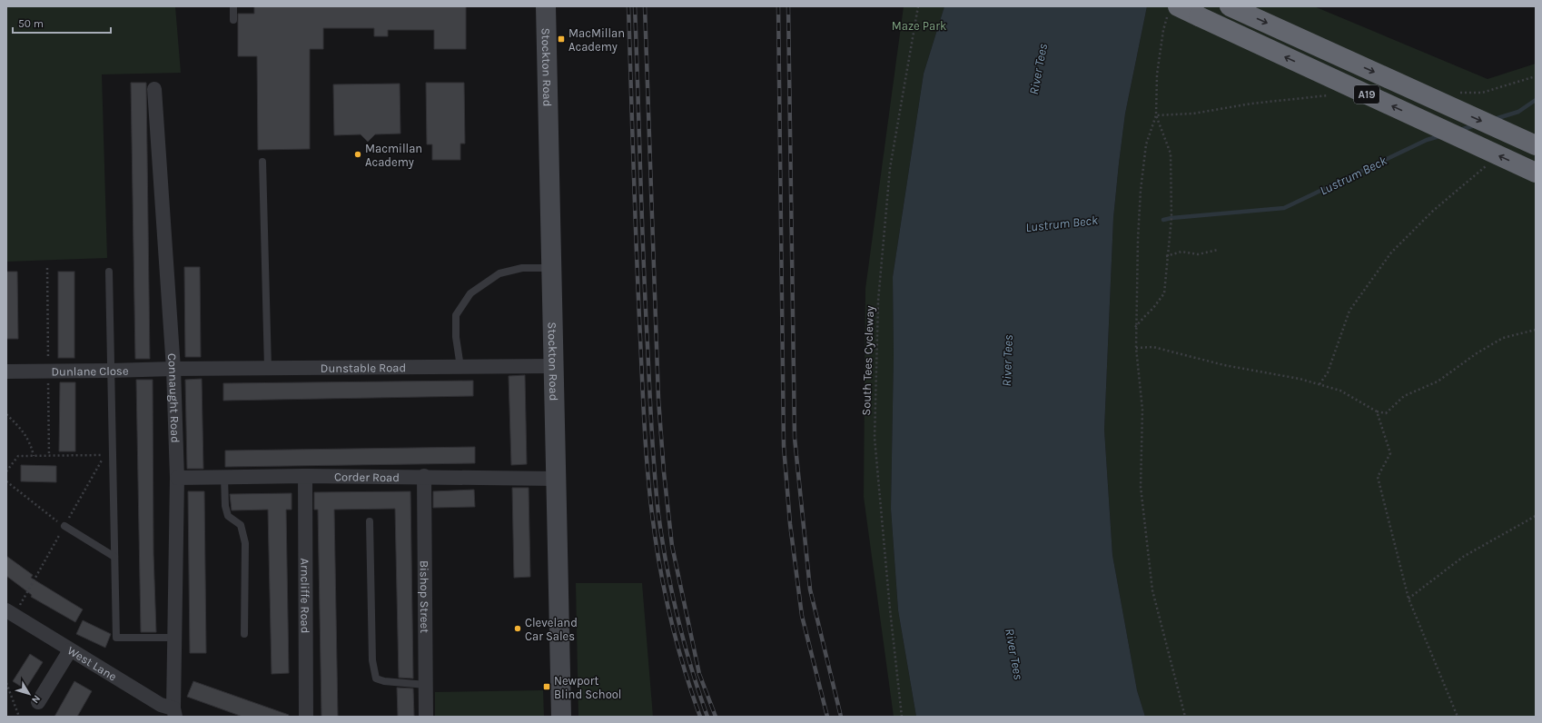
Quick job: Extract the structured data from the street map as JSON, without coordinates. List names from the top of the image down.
{
  "streets": {
    "highway": ["A19"],
    "main road": ["Stockton Road"],
    "street": [
      "Dunstable Road",
      "Dunlane Close",
      "Connaught Road",
      "Corder Road",
      "Arncliffe Road",
      "Bishop Street",
      "West Lane"
    ],
    "path": ["South Tees Cycleway"]
  },
  "crossings": [
    ["Stockton Road", "Dunstable Road"],
    ["Stockton Road", "Corder Road"],
    ["Dunstable Road", "Dunlane Close"],
    ["Dunstable Road", "Connaught Road"],
    ["Dunlane Close", "Connaught Road"],
    ["Connaught Road", "Corder Road"],
    ["Connaught Road", "West Lane"],
    ["Corder Road", "Arncliffe Road"],
    ["Corder Road", "Bishop Street"]
  ],
  "water": ["River Tees", "Lustrum Beck"],
  "parks": ["Maze Park"],
  "places": {
    "transit": ["MacMillan Academy", "Newport Blind School"],
    "other": ["Macmillan Academy", "Cleveland Car Sales"]
  },
  "scale_bar": "50 m",
  "north": "bottom right"
}
